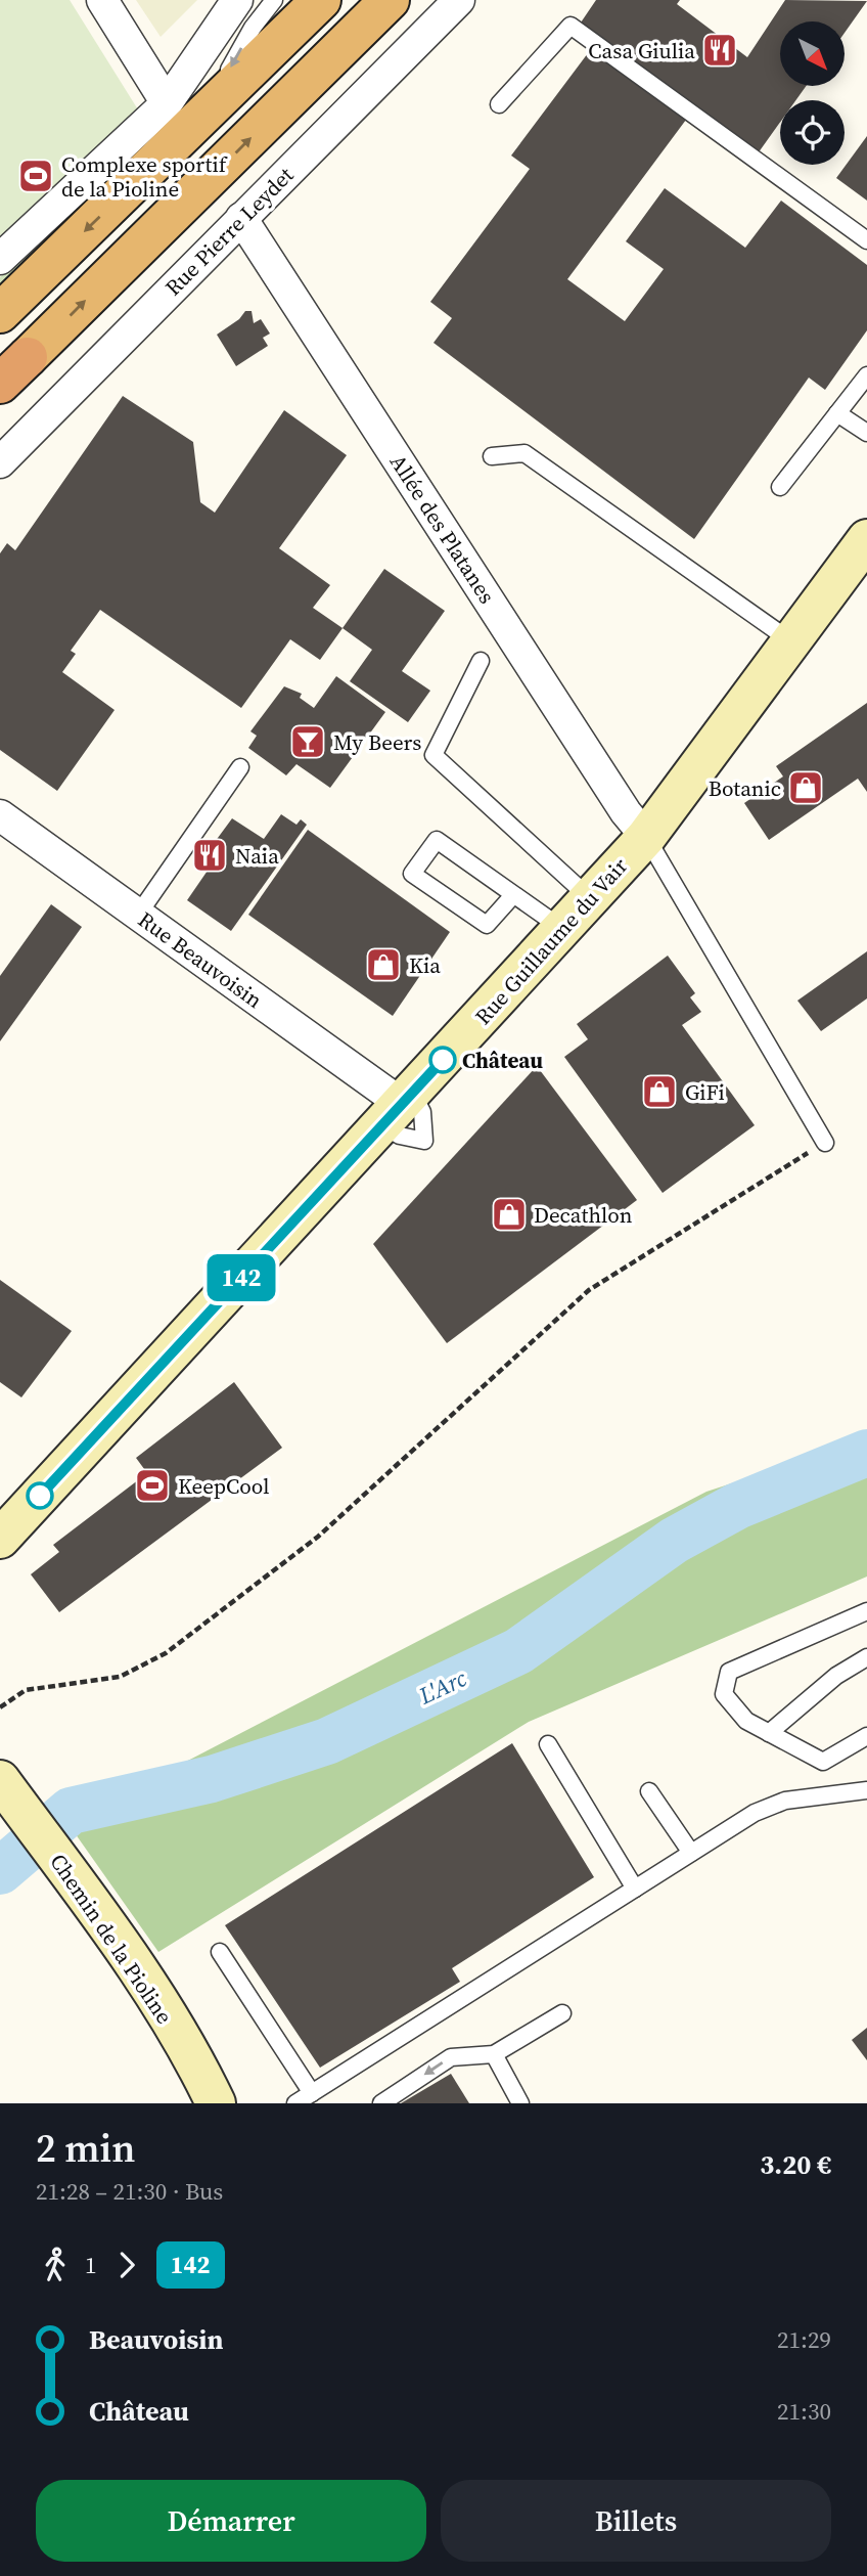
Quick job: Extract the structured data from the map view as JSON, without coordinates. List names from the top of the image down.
{
  "streets": {
    "main road": ["Rue Guillaume du Vair", "Chemin de la Pioline"],
    "street": ["Rue Pierre Leydet", "Allée des Platanes", "Rue Beauvoisin"]
  },
  "crossings": [
    ["Rue Pierre Leydet", "Allée des Platanes"],
    ["Allée des Platanes", "Rue Guillaume du Vair"],
    ["Rue Guillaume du Vair", "Rue Beauvoisin"]
  ],
  "water": ["L'Arc"],
  "places": {
    "restaurant": ["Casa Giulia", "Naia"],
    "sports": ["Complexe sportif de la Pioline", "KeepCool"],
    "bar": ["My Beers"],
    "shop": [
      "Botanic",
      "Kia",
      "GiFi",
      "Decathlon"
    ],
    "other": ["Château"]
  },
  "lines": ["bus line 142"],
  "north": "bottom right",
  "page": {
    "on_map": "142",
    "heading": ["2 min", "21:28 – 21:30 · Bus", "3.20 €"],
    "legs": ["1", "142"],
    "list": [
      {
        "name": "Beauvoisin",
        "value": "21:29"
      },
      {
        "name": "Château",
        "value": "21:30"
      }
    ],
    "buttons": ["Démarrer", "Billets"]
  }
}
